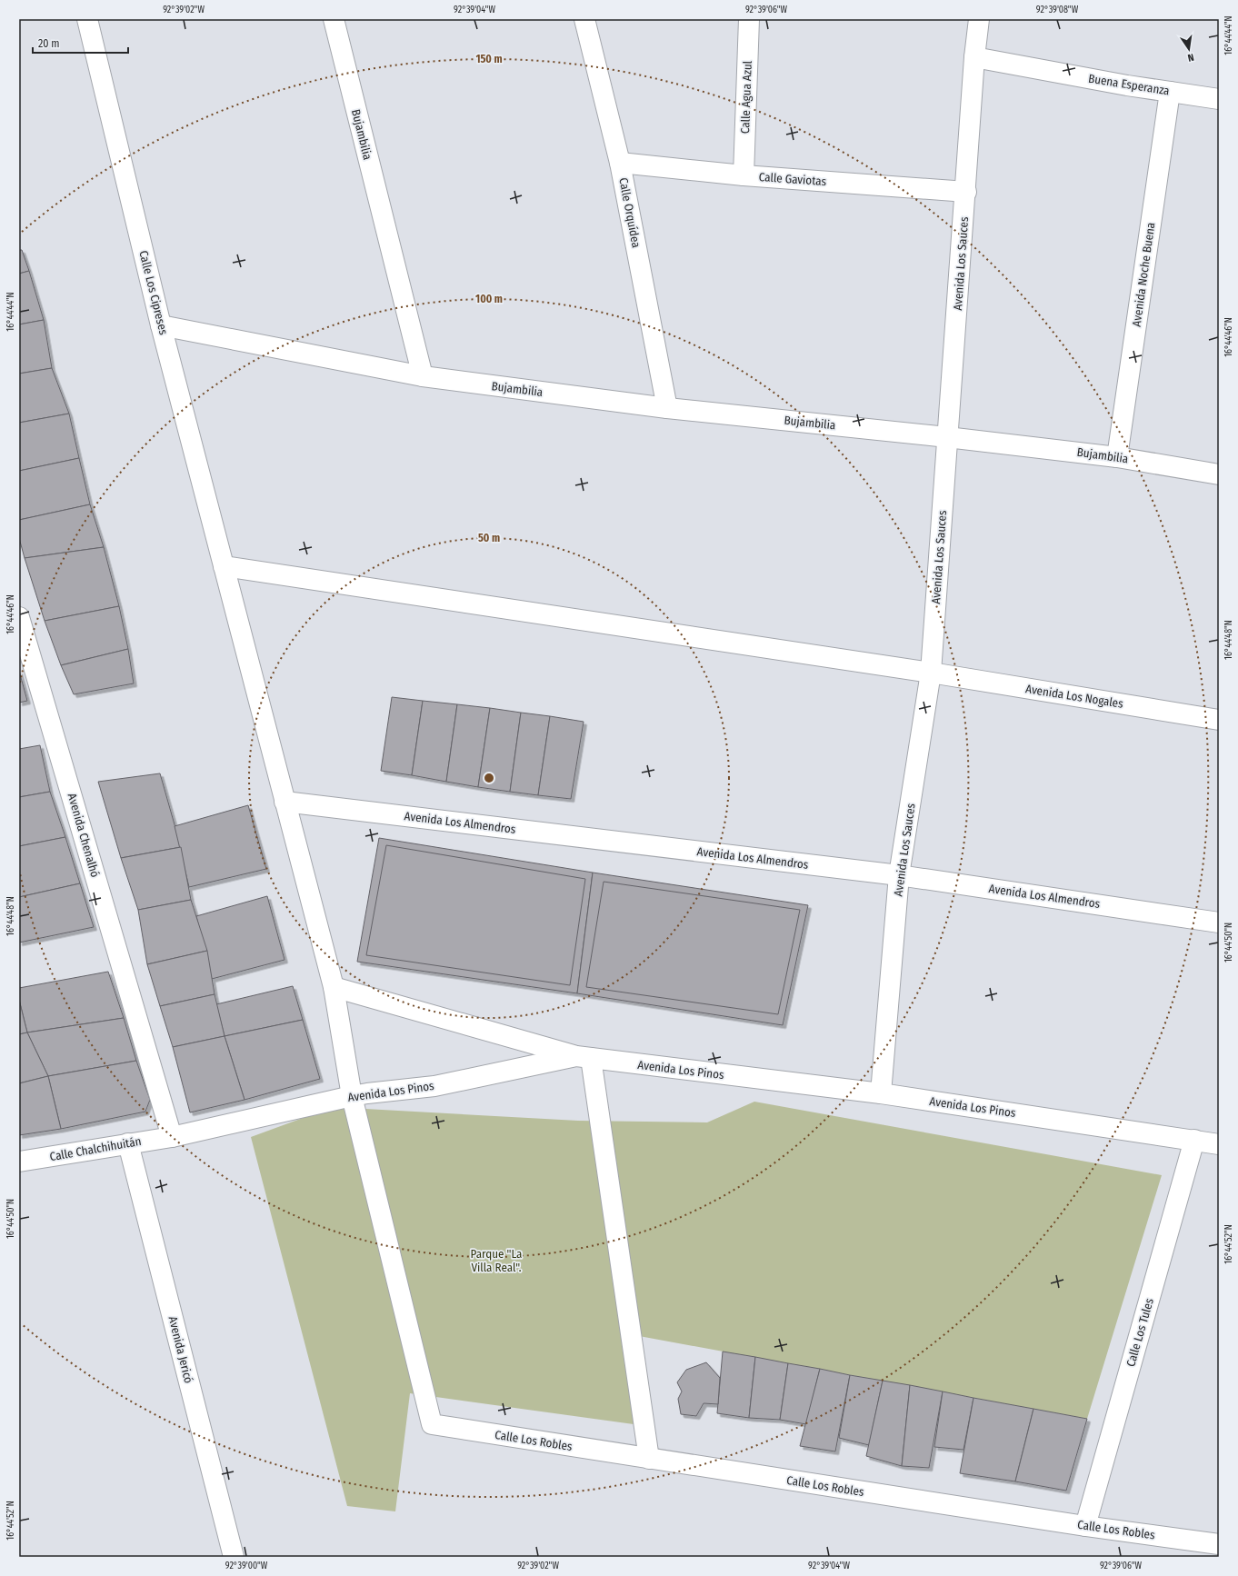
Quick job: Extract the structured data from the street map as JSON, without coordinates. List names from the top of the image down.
{
  "streets": {
    "street": [
      "Buena Esperanza",
      "Calle Agua Azul",
      "Bujambilia",
      "Calle Gaviotas",
      "Calle Orquídea",
      "Avenida Los Sauces",
      "Avenida Noche Buena",
      "Calle Los Cipreses",
      "Avenida Los Nogales",
      "Avenida Los Almendros",
      "Avenida Chenalhó",
      "Avenida Los Pinos",
      "Calle Chalchihuitán",
      "Calle Los Tules",
      "Avenida Jericó",
      "Calle Los Robles"
    ]
  },
  "crossings": [
    ["Buena Esperanza", "Avenida Los Sauces"],
    ["Buena Esperanza", "Avenida Noche Buena"],
    ["Calle Agua Azul", "Calle Gaviotas"],
    ["Bujambilia", "Calle Orquídea"],
    ["Bujambilia", "Avenida Los Sauces"],
    ["Bujambilia", "Avenida Noche Buena"],
    ["Bujambilia", "Calle Los Cipreses"],
    ["Calle Gaviotas", "Calle Orquídea"],
    ["Calle Gaviotas", "Avenida Los Sauces"],
    ["Avenida Los Sauces", "Avenida Los Nogales"],
    ["Avenida Los Sauces", "Avenida Los Almendros"],
    ["Avenida Los Sauces", "Avenida Los Pinos"],
    ["Calle Los Cipreses", "Avenida Los Nogales"],
    ["Calle Los Cipreses", "Avenida Los Almendros"],
    ["Calle Los Cipreses", "Avenida Los Pinos"],
    ["Calle Los Cipreses", "Calle Los Robles"],
    ["Avenida Chenalhó", "Avenida Los Pinos"],
    ["Avenida Chenalhó", "Calle Chalchihuitán"],
    ["Avenida Los Pinos", "Calle Chalchihuitán"],
    ["Avenida Los Pinos", "Calle Los Tules"],
    ["Calle Chalchihuitán", "Avenida Jericó"],
    ["Calle Los Tules", "Calle Los Robles"]
  ],
  "parks": ["Parque \"La Villa Real\"."],
  "scale_bar": "20 m",
  "north": "bottom",
  "coordinates": [
    "92°39'02\"W",
    "92°39'04\"W",
    "92°39'06\"W",
    "92°39'08\"W",
    "16°44'44\"N",
    "16°44'46\"N",
    "16°44'48\"N",
    "16°44'50\"N",
    "16°44'52\"N",
    "92°39'00\"W"
  ],
  "rings": ["150 m", "100 m", "50 m"]
}
